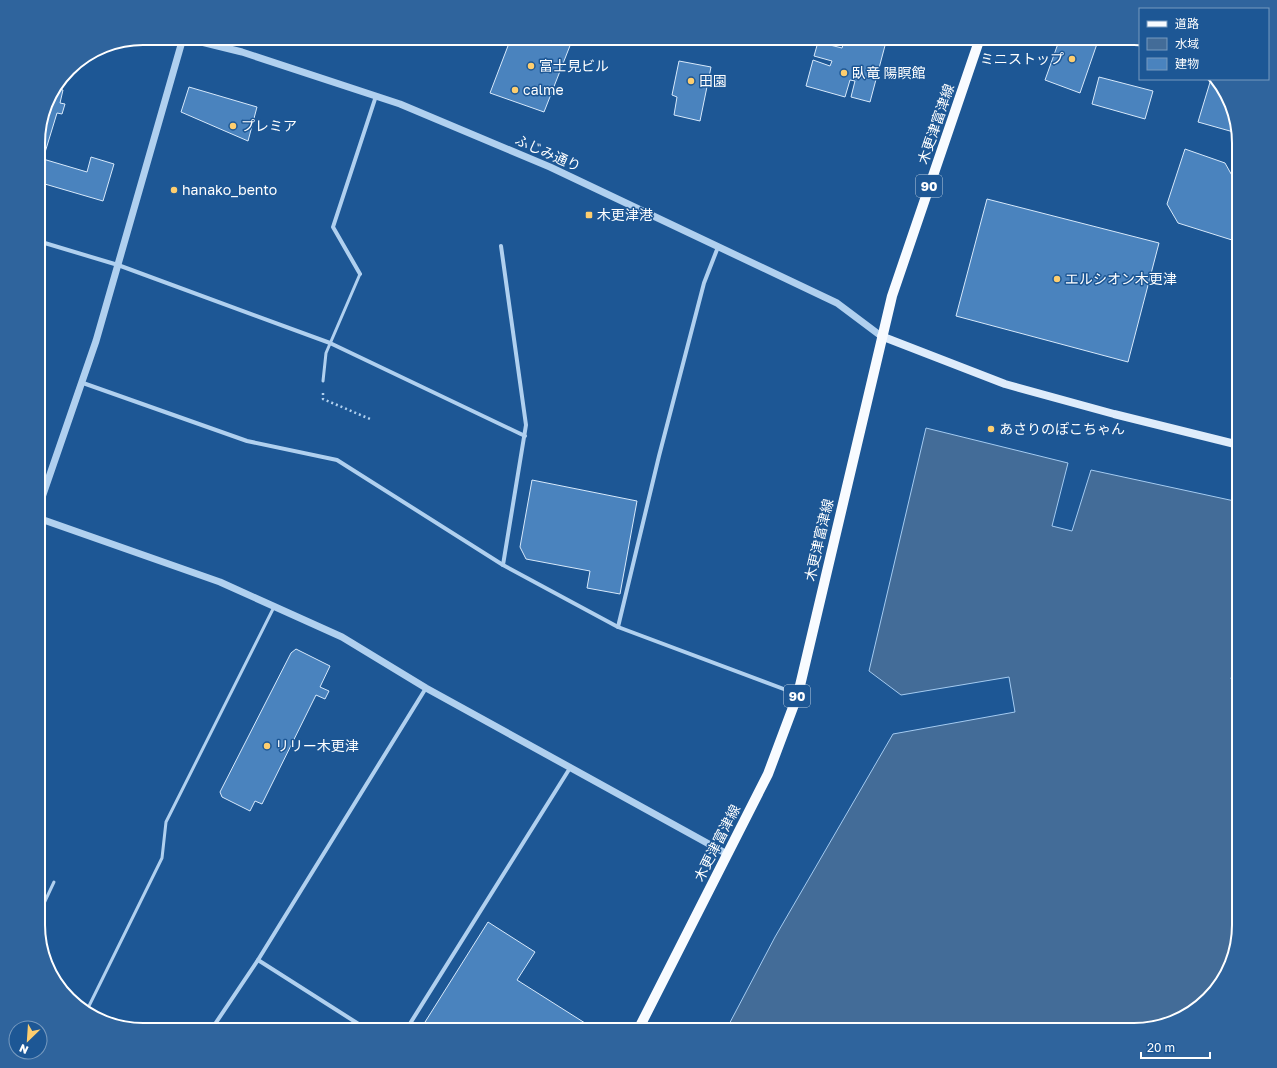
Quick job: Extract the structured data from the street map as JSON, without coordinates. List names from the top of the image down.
{
  "streets": {
    "main road": ["木更津富津線", "90"],
    "street": ["ふじみ通り"]
  },
  "crossings": [
    ["木更津富津線", "ふじみ通り"]
  ],
  "places": {
    "other": [
      "ミニストップ",
      "富士見ビル",
      "臥竜 陽瞑館",
      "田園",
      "calme",
      "プレミア",
      "hanako_bento",
      "エルシオン木更津",
      "あさりのぽこちゃん",
      "リリー木更津"
    ],
    "transit": ["木更津港"]
  },
  "legend": ["道路", "水域", "建物"],
  "scale_bar": "20 m",
  "north": "bottom left"
}
